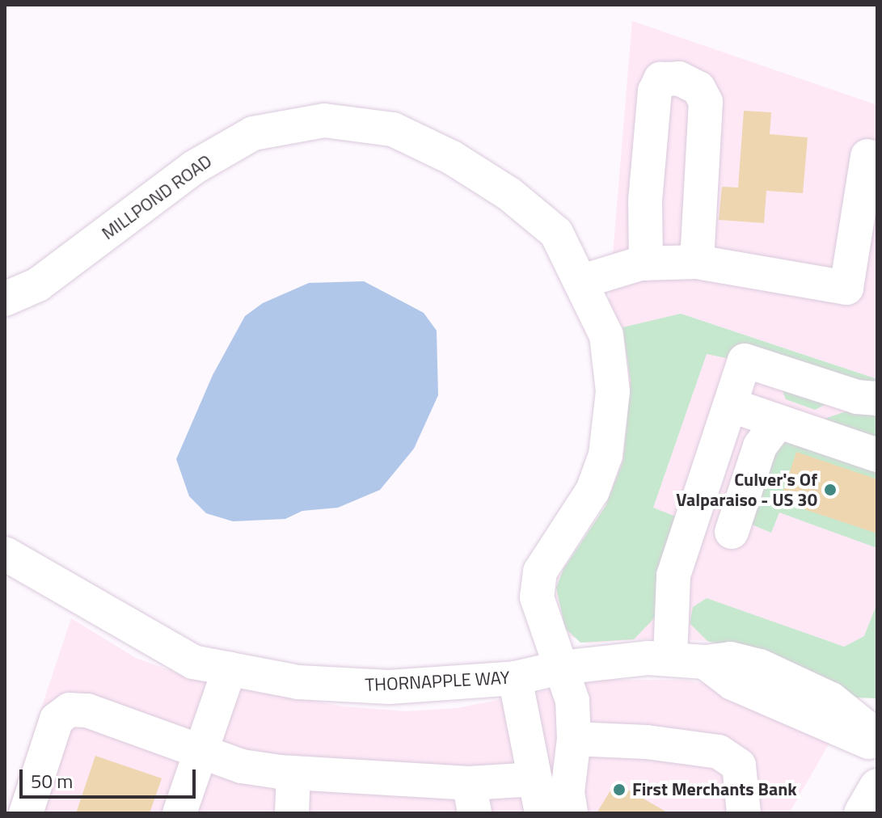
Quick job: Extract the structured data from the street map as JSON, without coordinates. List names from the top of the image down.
{
  "streets": {
    "street": ["MILLPOND ROAD", "THORNAPPLE WAY"]
  },
  "crossings": [
    ["MILLPOND ROAD", "THORNAPPLE WAY"]
  ],
  "places": ["Culver's Of Valparaiso - US 30", "First Merchants Bank"],
  "scale_bar": "50 m"
}
